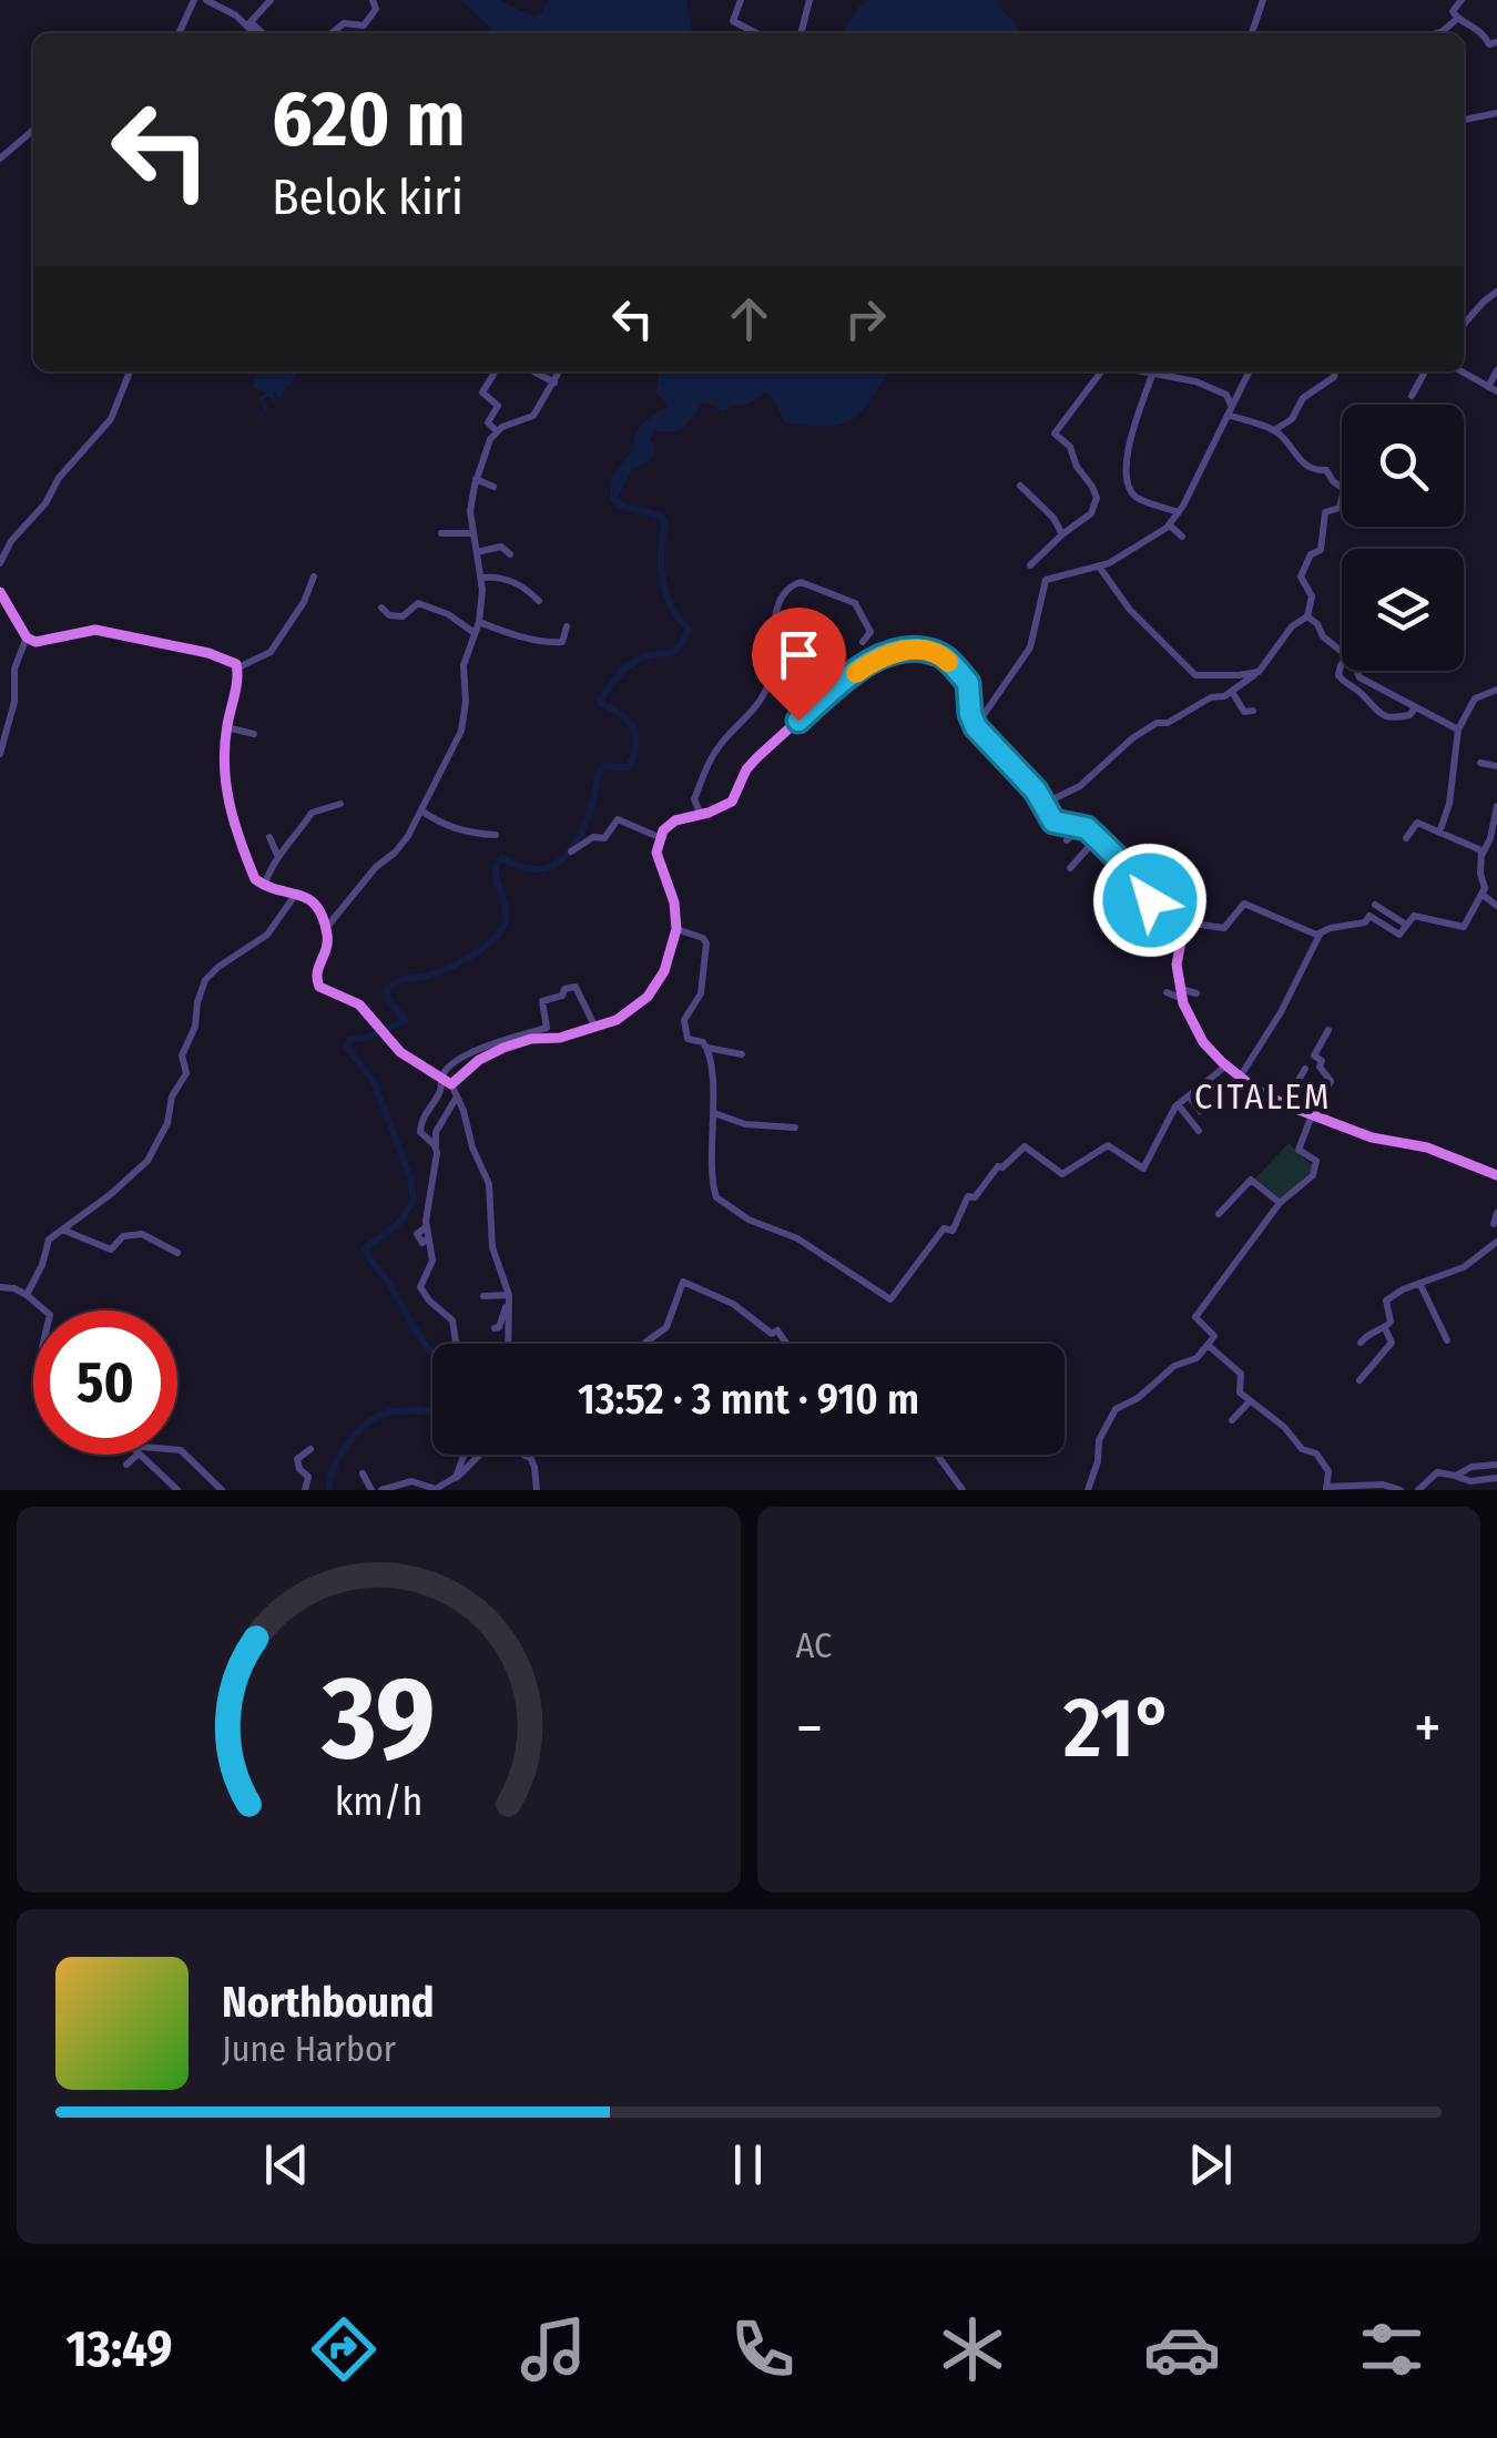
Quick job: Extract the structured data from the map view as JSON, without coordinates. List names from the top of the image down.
{
  "districts": ["CITALEM"],
  "page": {
    "turn": ["620 m", "Belok kiri"],
    "limit": "50",
    "trip": "13:52 · 3 mnt · 910 m",
    "tile": "AC",
    "heat": ["−", "21°", "+"],
    "song": ["Northbound", "June Harbor"],
    "tabs": "13:49",
    "gauge": ["39", "km/h"]
  }
}
